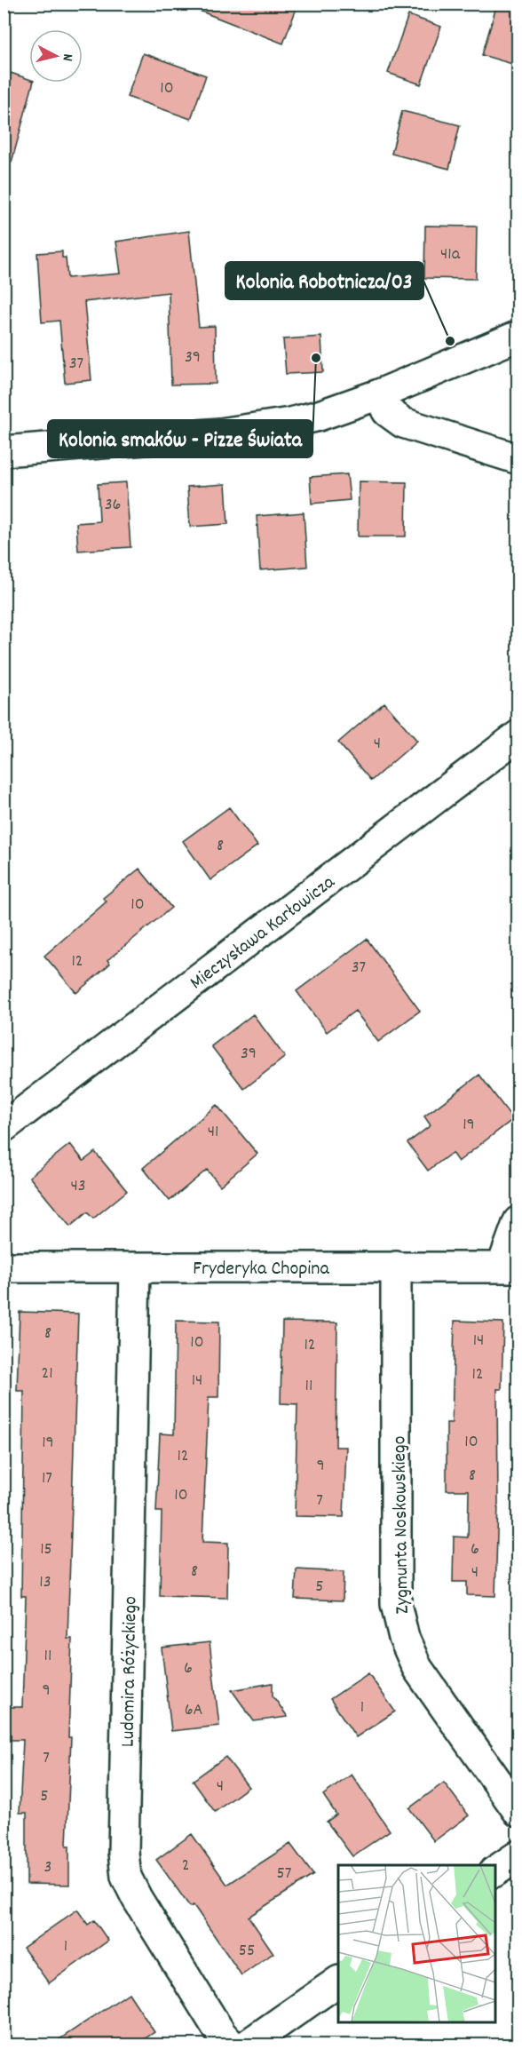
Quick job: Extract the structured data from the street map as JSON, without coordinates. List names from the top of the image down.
{
  "streets": {
    "street": [
      "Mieczysława Karłowicza",
      "Fryderyka Chopina",
      "Zygmunta Noskowskiego",
      "Ludomira Różyckiego"
    ]
  },
  "crossings": [
    ["Fryderyka Chopina", "Zygmunta Noskowskiego"],
    ["Fryderyka Chopina", "Ludomira Różyckiego"]
  ],
  "places": ["Kolonia Robotnicza/03", "Kolonia smaków - Pizze Świata"],
  "house_numbers": [
    "10",
    "41a",
    "39",
    "37",
    "36",
    "4",
    "8",
    "10",
    "12",
    "37",
    "39",
    "19",
    "41",
    "43",
    "8",
    "14",
    "10",
    "12",
    "21",
    "12",
    "14",
    "11",
    "10",
    "19",
    "12",
    "9",
    "8",
    "17",
    "10",
    "7",
    "15",
    "6",
    "8",
    "4",
    "13",
    "5",
    "11",
    "6",
    "9",
    "1",
    "6A",
    "7",
    "4",
    "5",
    "2",
    "3",
    "57",
    "1",
    "55"
  ],
  "north": "right"
}
